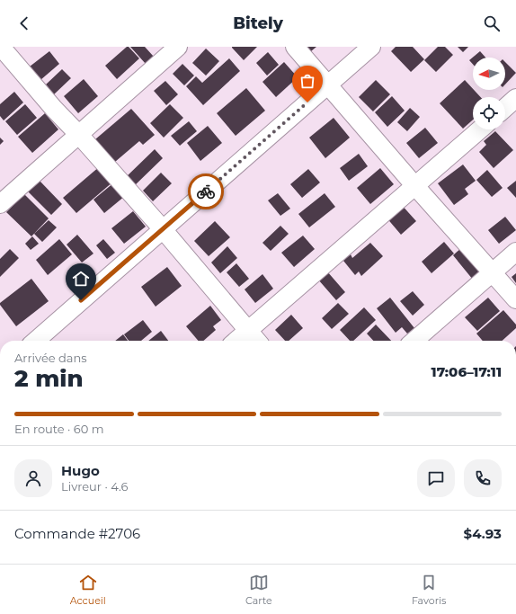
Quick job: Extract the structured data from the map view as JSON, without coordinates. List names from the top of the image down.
{
  "north": "left",
  "page": {
    "header": "Bitely",
    "heading": ["2 min", "Arrivée dans", "17:06–17:11"],
    "panel": [
      "Hugo",
      "Livreur · 4.6",
      "Commande #2706",
      "$4.93"
    ],
    "bar": "En route · 60 m",
    "tabs": ["Accueil", "Carte", "Favoris"]
  }
}
